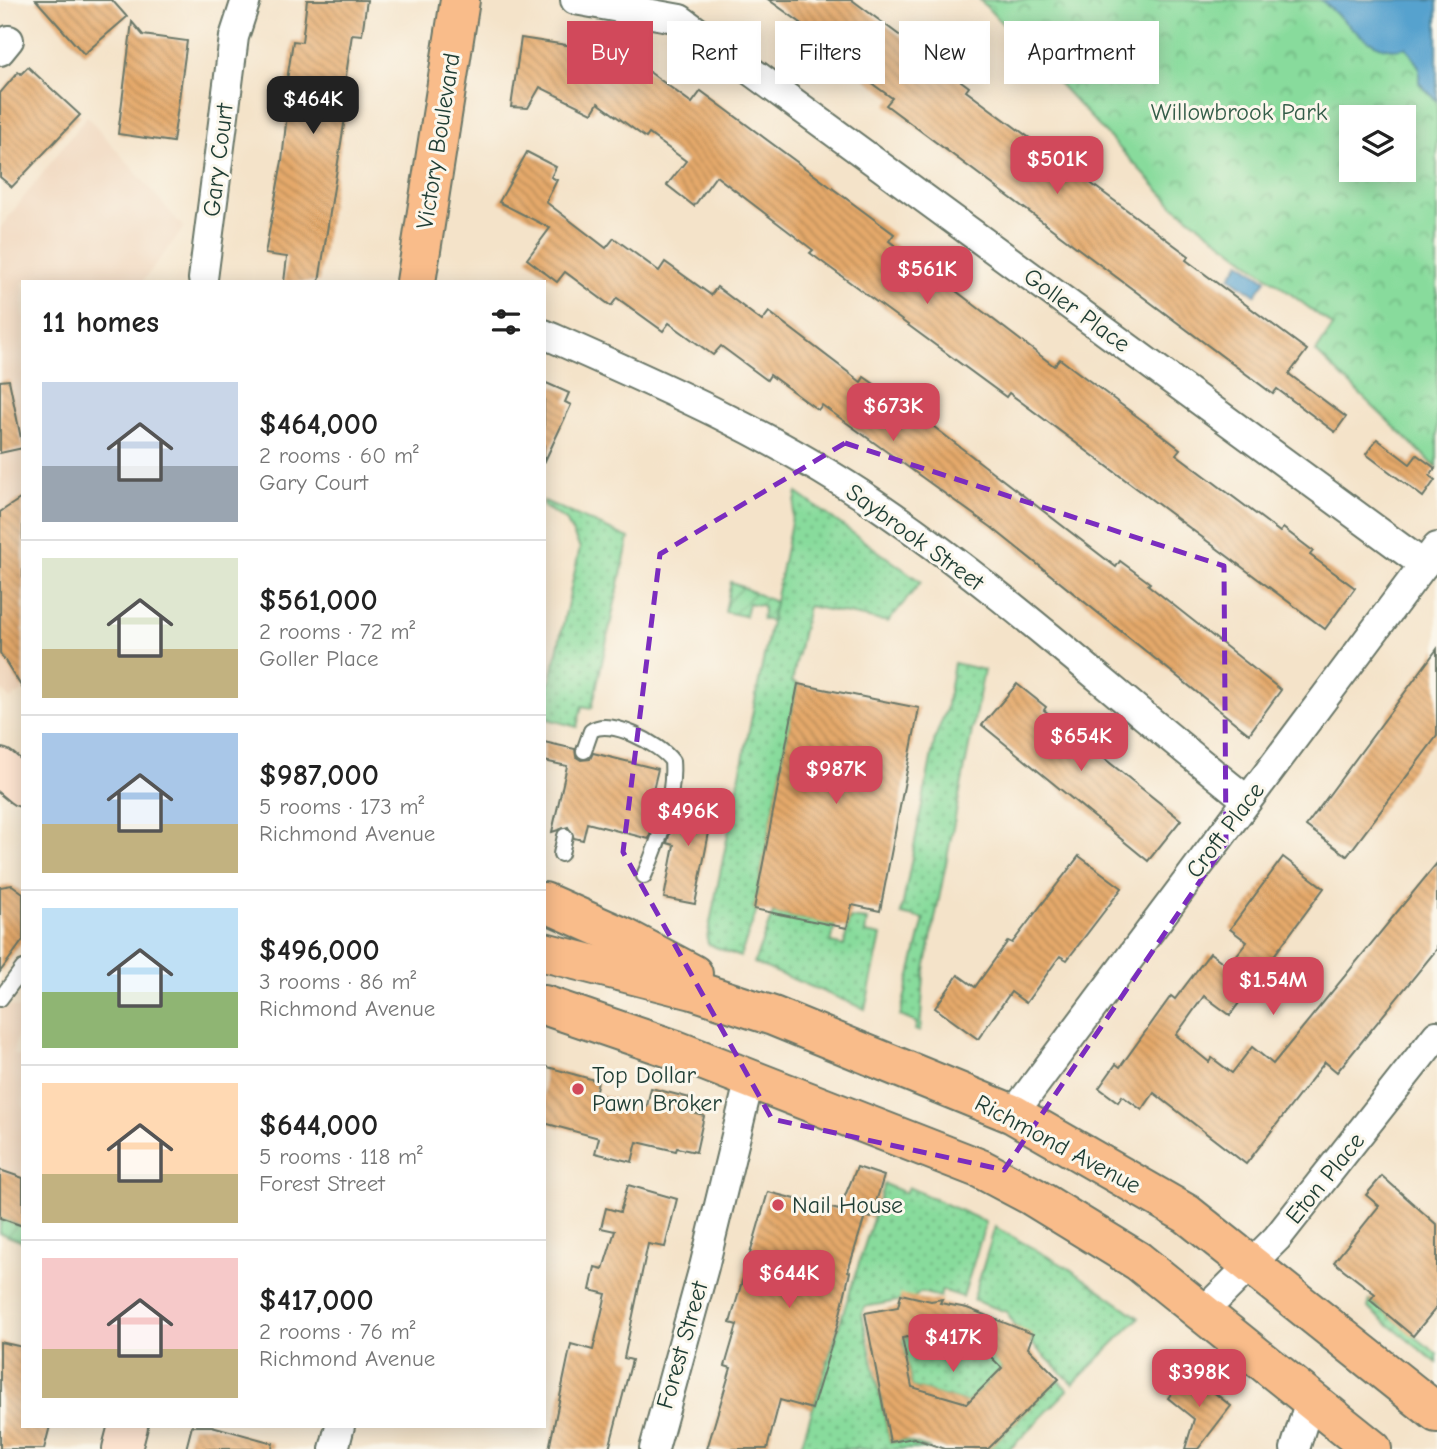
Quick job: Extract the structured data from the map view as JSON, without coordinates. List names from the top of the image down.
{
  "streets": {
    "main road": ["Victory Boulevard", "Richmond Avenue"],
    "street": [
      "Gary Court",
      "Goller Place",
      "Saybrook Street",
      "Croft Place",
      "Eton Place",
      "Forest Street"
    ]
  },
  "crossings": [
    ["Goller Place", "Croft Place"],
    ["Saybrook Street", "Croft Place"],
    ["Croft Place", "Richmond Avenue"],
    ["Richmond Avenue", "Eton Place"]
  ],
  "parks": ["Willowbrook Park"],
  "places": ["Top Dollar Pawn Broker", "Nail House"],
  "page": {
    "chip": [
      "Buy",
      "Rent",
      "Filters",
      "New",
      "Apartment"
    ],
    "price": [
      "$464K",
      "$501K",
      "$561K",
      "$673K",
      "$654K",
      "$987K",
      "$496K",
      "$1.54M",
      "$644K",
      "$417K",
      "$398K"
    ],
    "heading": "11 homes",
    "list": [
      {
        "name": "$464,000",
        "note": "2 rooms · 60 m² · Gary Court"
      },
      {
        "name": "$561,000",
        "note": "2 rooms · 72 m² · Goller Place"
      },
      {
        "name": "$987,000",
        "note": "5 rooms · 173 m² · Richmond Avenue"
      },
      {
        "name": "$496,000",
        "note": "3 rooms · 86 m² · Richmond Avenue"
      },
      {
        "name": "$644,000",
        "note": "5 rooms · 118 m² · Forest Street"
      },
      {
        "name": "$417,000",
        "note": "2 rooms · 76 m² · Richmond Avenue"
      }
    ]
  }
}
